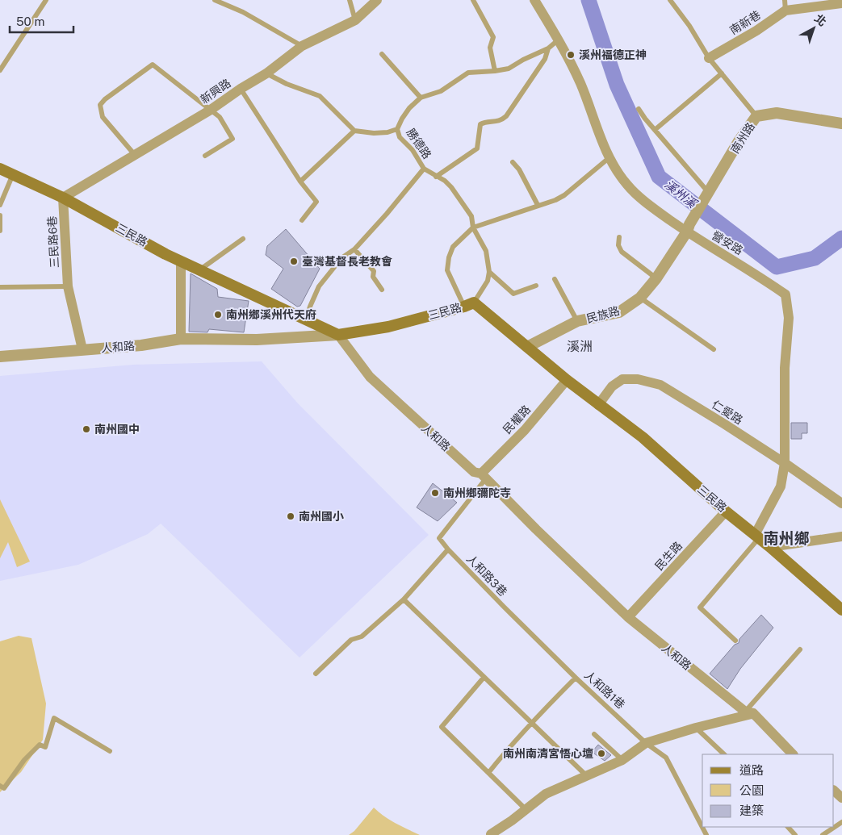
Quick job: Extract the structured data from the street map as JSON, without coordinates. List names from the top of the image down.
{
  "streets": {
    "main road": ["三民路"],
    "street": [
      "南新巷",
      "新興路",
      "南州路",
      "三民路6巷",
      "營安路",
      "民族路",
      "人和路",
      "仁愛路",
      "民權路",
      "民生路"
    ],
    "lane": ["勝德路", "人和路3巷", "人和路1巷"]
  },
  "crossings": [
    ["新興路", "三民路"],
    ["新興路", "三民路6巷"],
    ["南州路", "營安路"],
    ["南州路", "民族路"],
    ["勝德路", "三民路"],
    ["勝德路", "營安路"],
    ["三民路", "三民路6巷"],
    ["三民路", "營安路"],
    ["三民路", "民族路"],
    ["三民路", "人和路"],
    ["三民路", "仁愛路"],
    ["三民路", "民權路"],
    ["三民路", "民生路"],
    ["三民路6巷", "人和路"],
    ["營安路", "民族路"],
    ["營安路", "仁愛路"],
    ["人和路", "民權路"],
    ["人和路", "民生路"],
    ["人和路", "人和路3巷"],
    ["民權路", "人和路3巷"],
    ["人和路3巷", "人和路1巷"]
  ],
  "districts": ["溪洲", "南州鄉"],
  "water": ["溪州溪"],
  "places": [
    "溪州福德正神",
    "臺灣基督長老教會",
    "南州鄉溪州代天府",
    "南州國中",
    "南州鄉彌陀寺",
    "南州國小",
    "南州南清宮悟心壇"
  ],
  "legend": ["道路", "公園", "建築"],
  "scale_bar": "50 m",
  "north": "top right"
}
